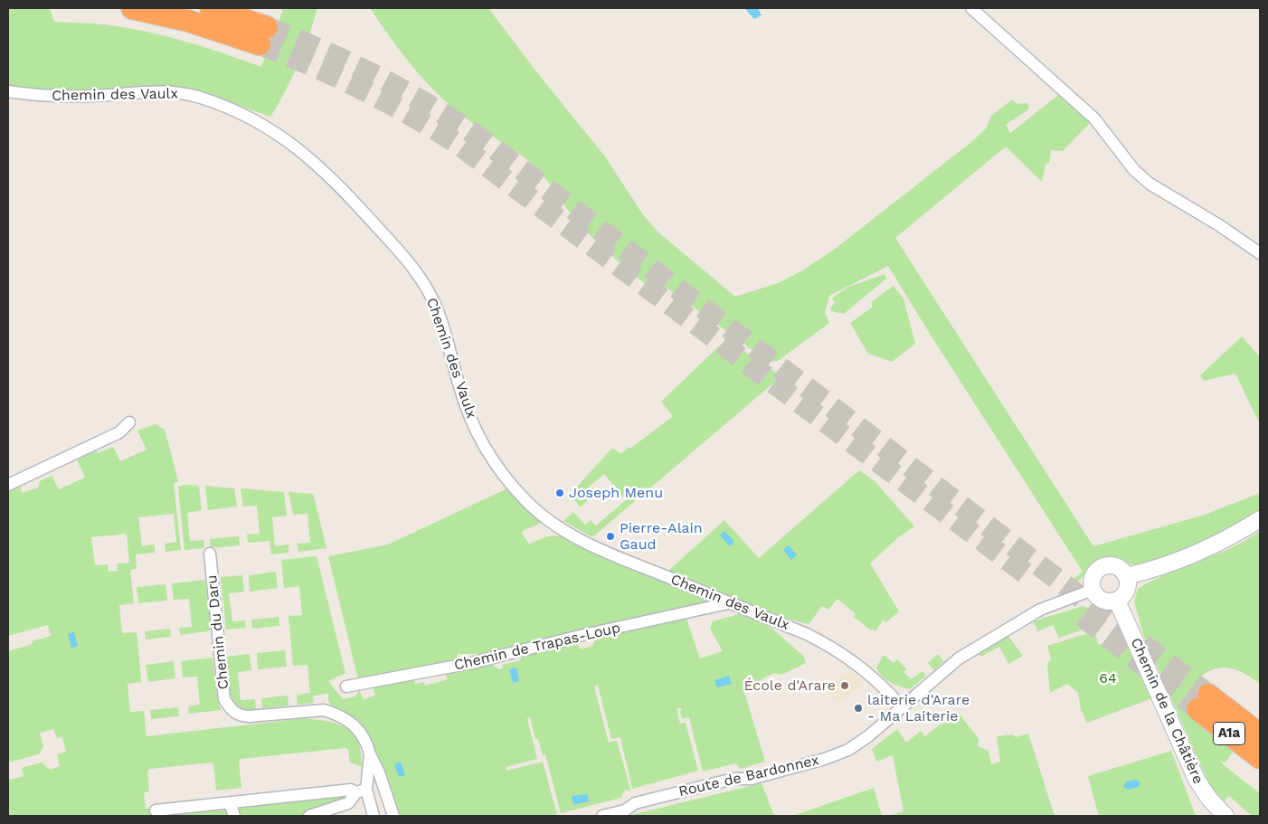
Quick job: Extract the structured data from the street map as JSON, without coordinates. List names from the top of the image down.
{
  "streets": {
    "highway": ["A1a"],
    "street": [
      "Chemin des Vaulx",
      "Chemin du Daru",
      "Chemin de Trapas-Loup",
      "Chemin de la Châtière",
      "Route de Bardonnex"
    ]
  },
  "crossings": [
    ["Chemin des Vaulx", "Chemin de Trapas-Loup"],
    ["Chemin des Vaulx", "Route de Bardonnex"],
    ["Chemin de la Châtière", "Route de Bardonnex"]
  ],
  "parks": ["64"],
  "places": [
    "Joseph Menu",
    "Pierre-Alain Gaud",
    "École d'Arare",
    "laiterie d'Arare - Ma Laiterie"
  ]
}
